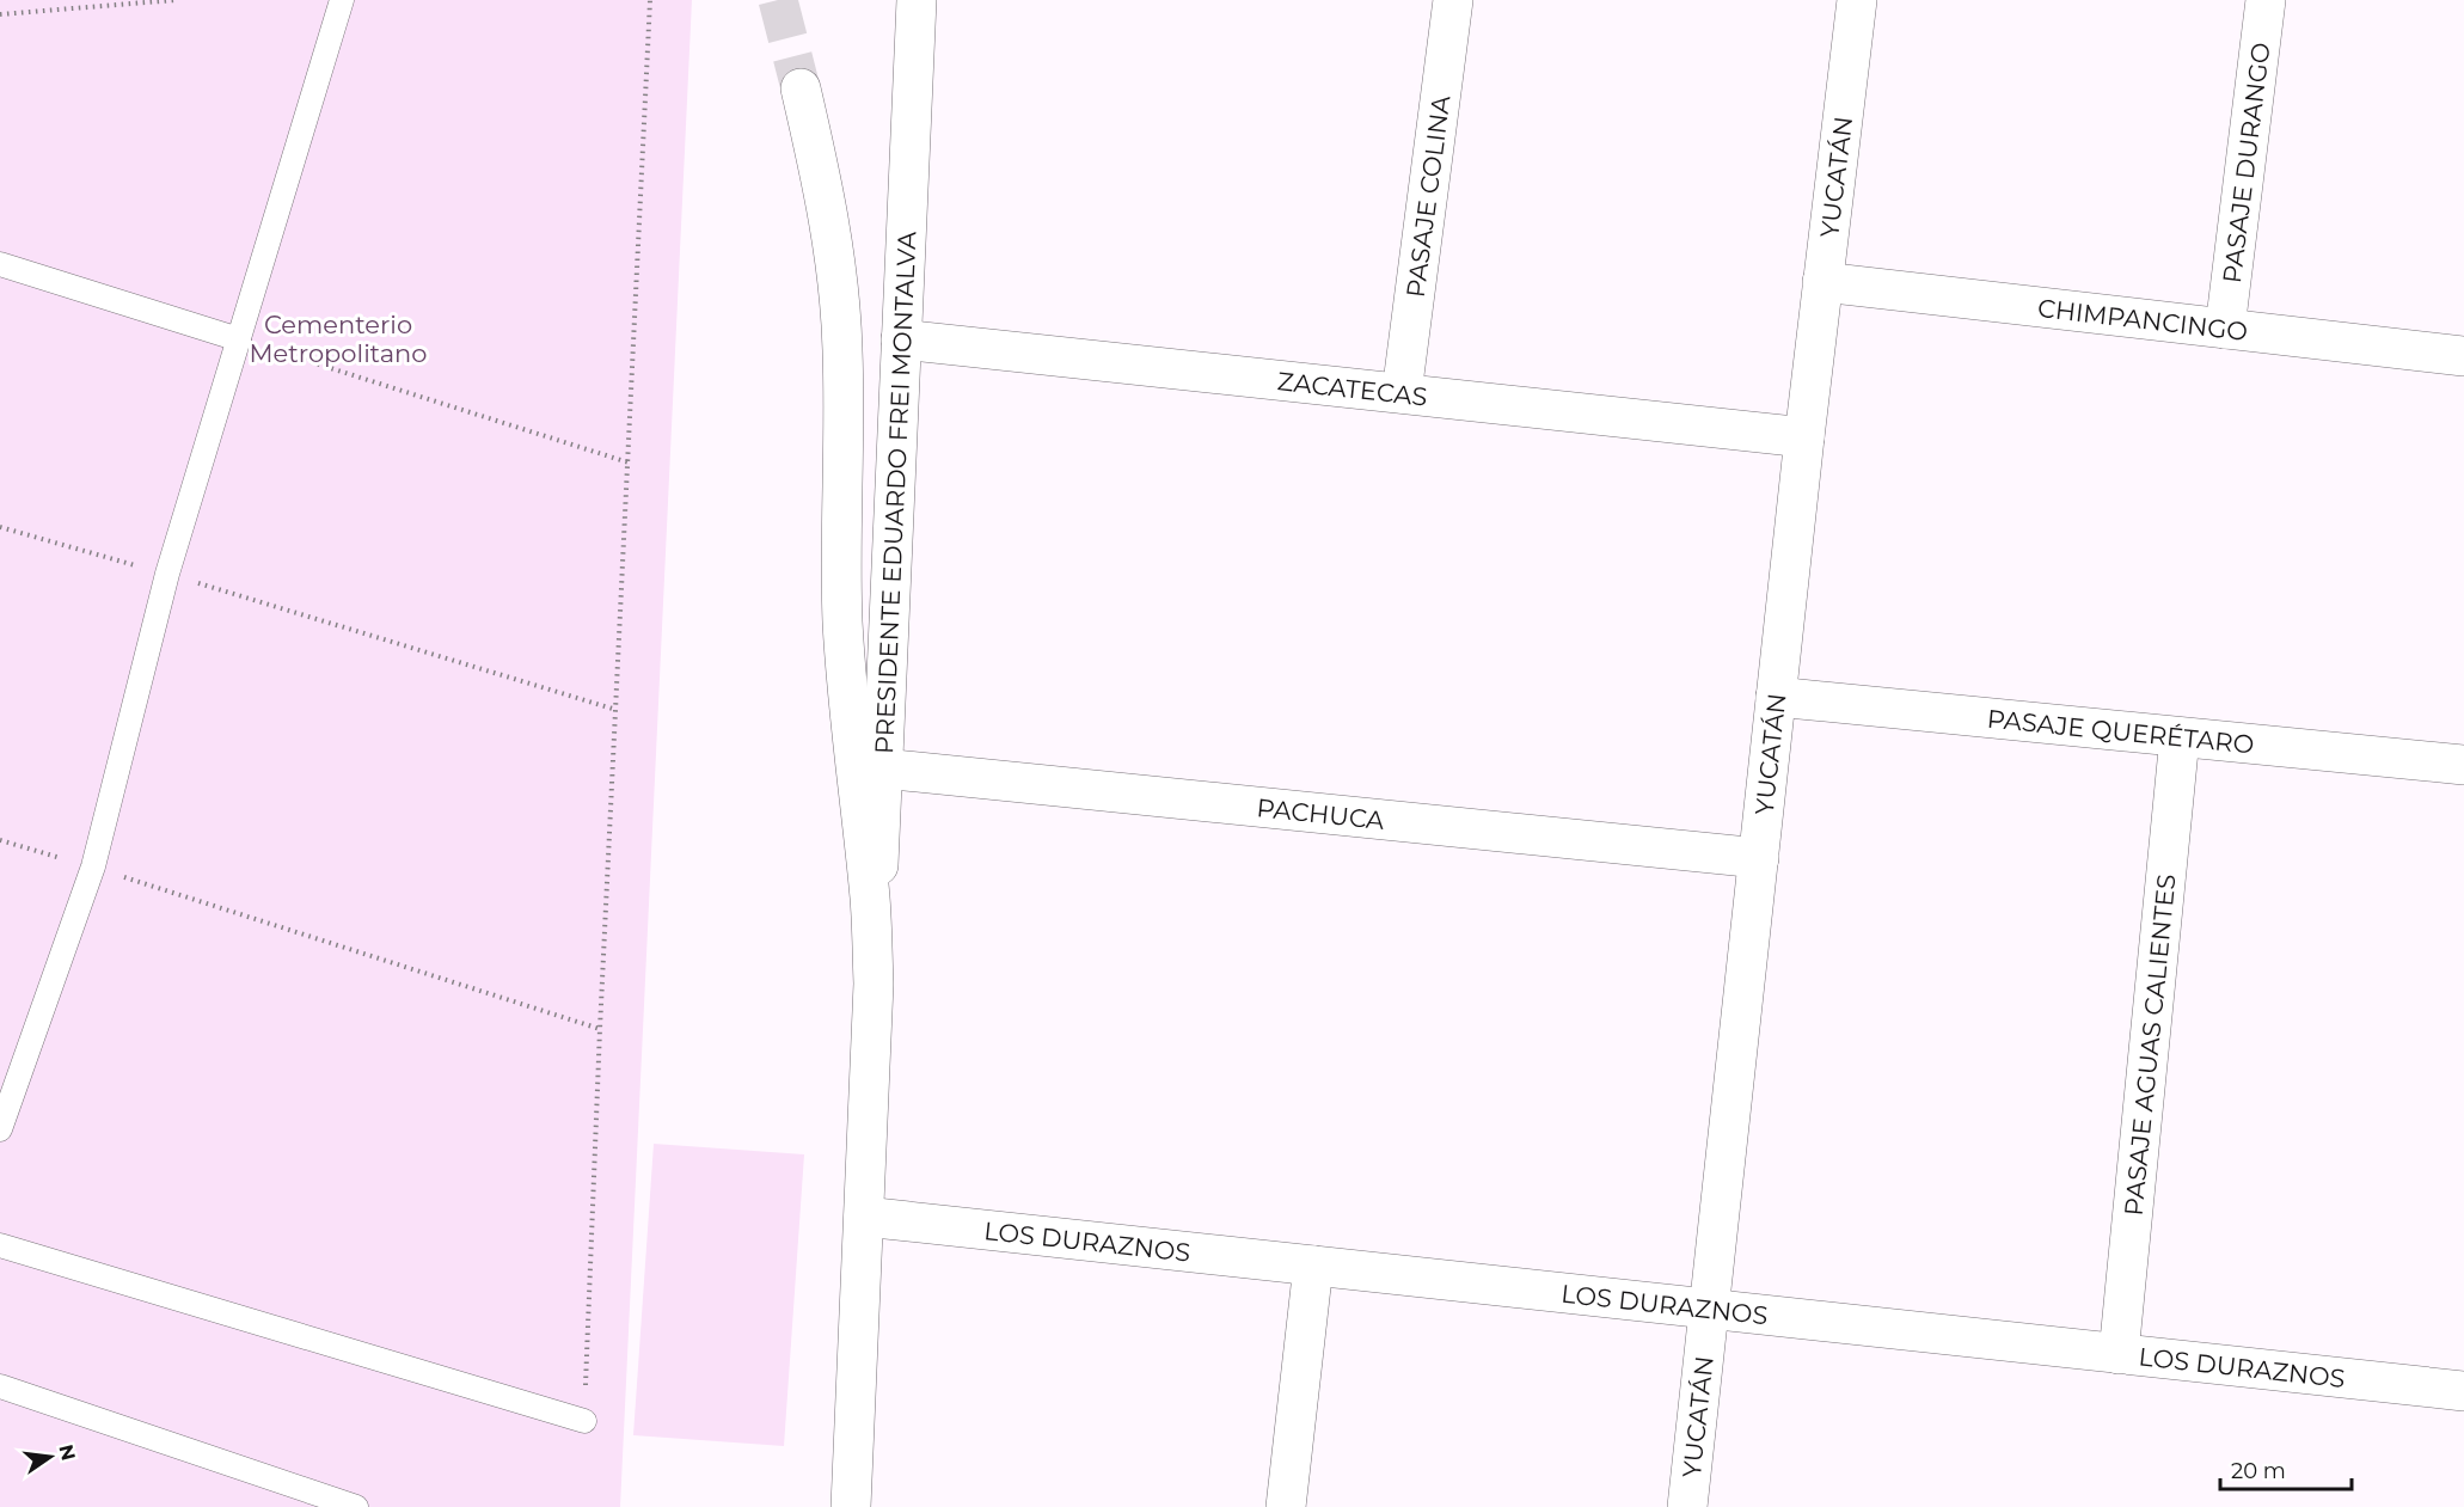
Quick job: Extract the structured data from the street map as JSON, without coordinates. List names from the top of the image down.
{
  "streets": {
    "street": [
      "PASAJE DURANGO",
      "YUCATÁN",
      "PASAJE COLINA",
      "CHIMPANCINGO",
      "ZACATECAS",
      "PRESIDENTE EDUARDO FREI MONTALVA",
      "PASAJE QUERÉTARO",
      "PACHUCA",
      "PASAJE AGUAS CALIENTES",
      "LOS DURAZNOS"
    ]
  },
  "crossings": [
    ["PASAJE DURANGO", "CHIMPANCINGO"],
    ["YUCATÁN", "CHIMPANCINGO"],
    ["YUCATÁN", "ZACATECAS"],
    ["YUCATÁN", "PASAJE QUERÉTARO"],
    ["YUCATÁN", "PACHUCA"],
    ["YUCATÁN", "LOS DURAZNOS"],
    ["PASAJE COLINA", "ZACATECAS"],
    ["ZACATECAS", "PRESIDENTE EDUARDO FREI MONTALVA"],
    ["PRESIDENTE EDUARDO FREI MONTALVA", "PACHUCA"],
    ["PRESIDENTE EDUARDO FREI MONTALVA", "LOS DURAZNOS"],
    ["PASAJE QUERÉTARO", "PASAJE AGUAS CALIENTES"],
    ["PASAJE AGUAS CALIENTES", "LOS DURAZNOS"]
  ],
  "parks": ["Cementerio Metropolitano"],
  "scale_bar": "20 m",
  "north": "right"
}
